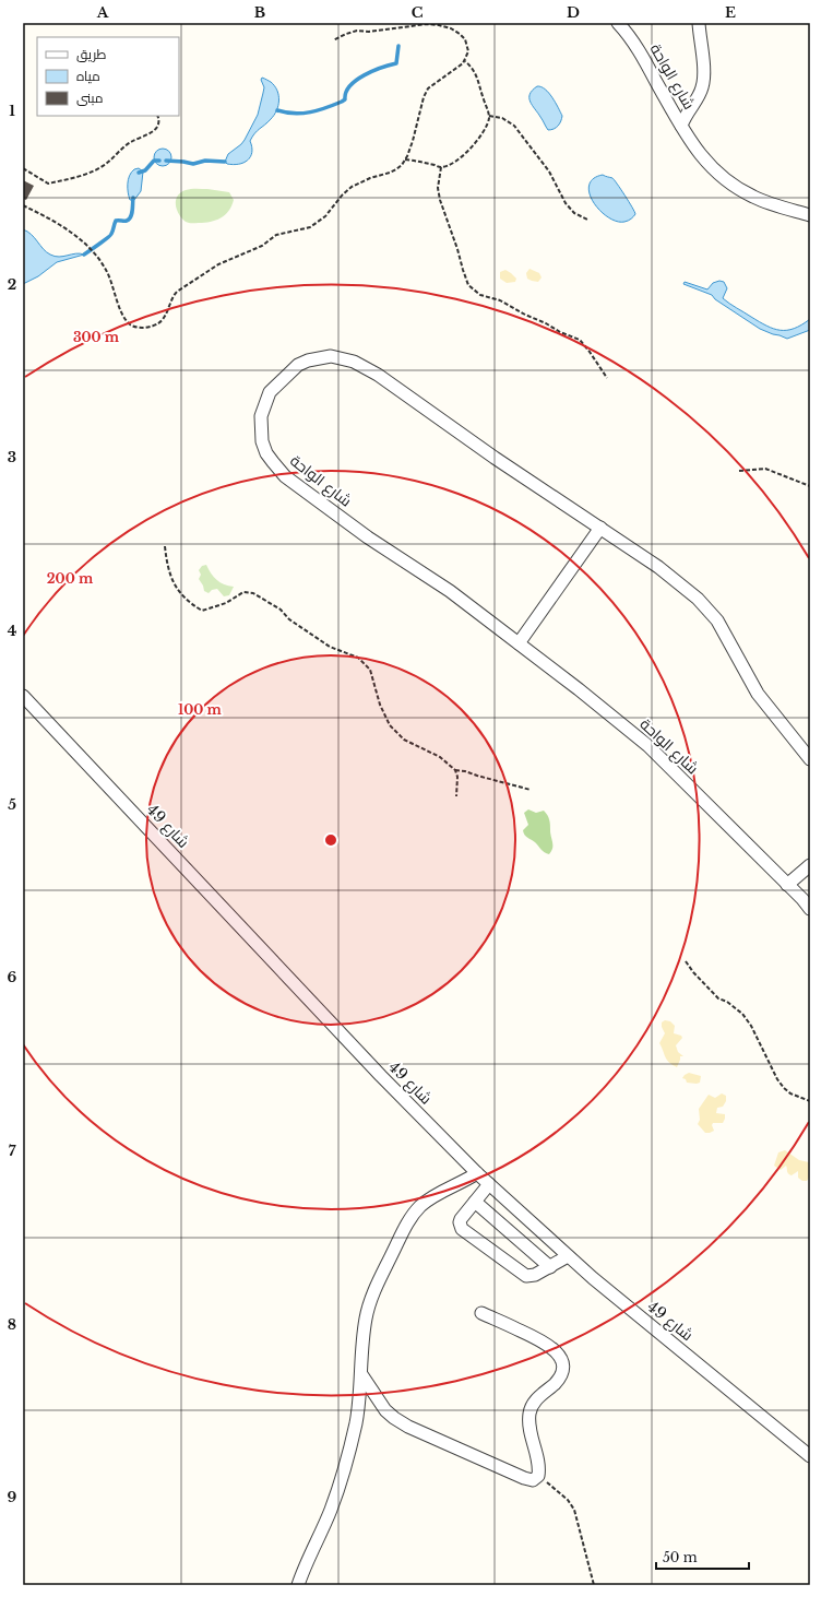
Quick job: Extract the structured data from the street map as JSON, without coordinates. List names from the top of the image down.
{
  "streets": {
    "street": ["شارع الواحة", "شارع 49"]
  },
  "legend": ["طريق", "مياه", "مبنى"],
  "scale_bar": "50 m",
  "grid": {
    "columns": [
      "A",
      "B",
      "C",
      "D",
      "E"
    ],
    "rows": [
      "1",
      "2",
      "3",
      "4",
      "5",
      "6",
      "7",
      "8",
      "9"
    ]
  },
  "rings": ["300 m", "200 m", "100 m"]
}
